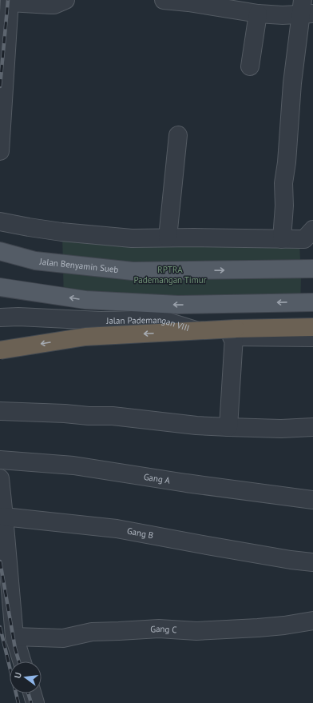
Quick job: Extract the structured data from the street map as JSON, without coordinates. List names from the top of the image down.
{
  "streets": {
    "main road": ["Jalan Benyamin Sueb"],
    "street": [
      "Jalan Pademangan VIII",
      "Gang A",
      "Gang B",
      "Gang C"
    ]
  },
  "parks": ["RPTRA Pademangan Timur"],
  "north": "left"
}
